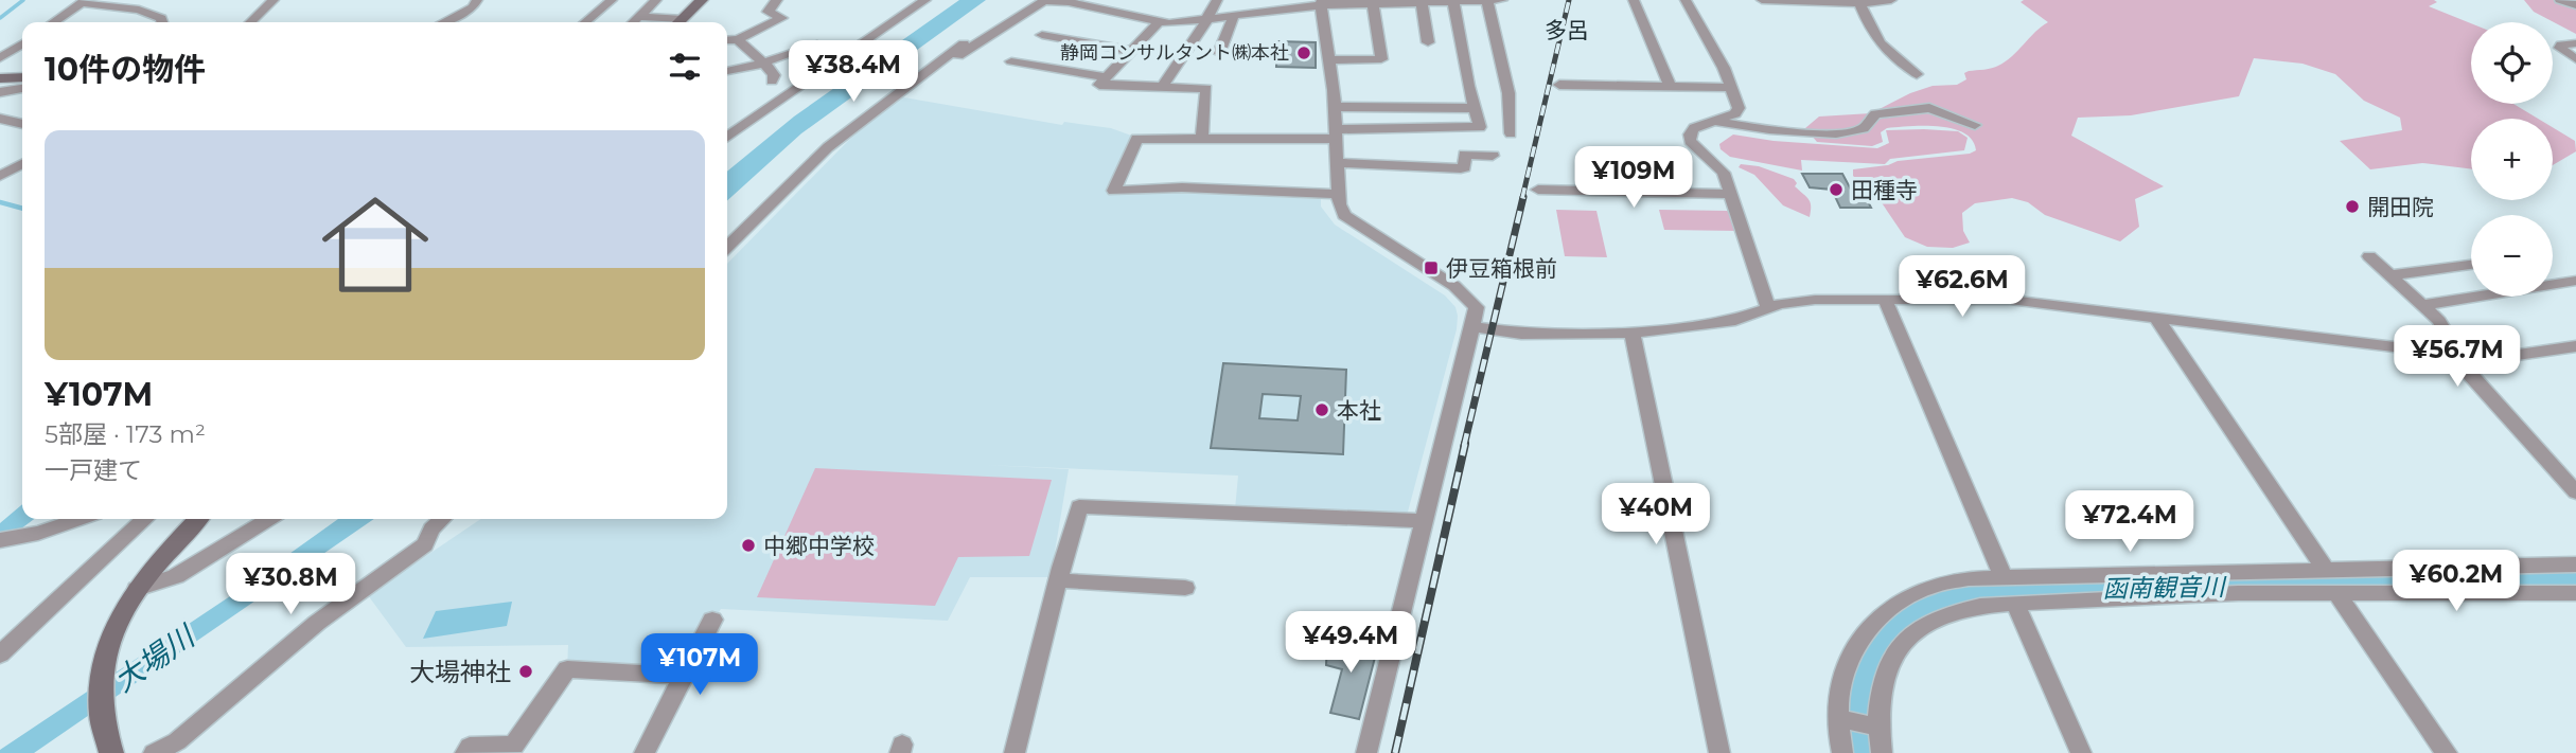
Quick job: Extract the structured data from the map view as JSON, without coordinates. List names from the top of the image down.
{
  "districts": ["多呂"],
  "water": ["函南観音川", "大場川"],
  "places": {
    "other": [
      "静岡コンサルタント㈱本社",
      "田種寺",
      "開田院",
      "本社",
      "中郷中学校",
      "大場神社"
    ],
    "transit": ["伊豆箱根前"]
  },
  "page": {
    "map_buttons": ["+", "−"],
    "heading": "10件の物件",
    "price": [
      "¥38.4M",
      "¥109M",
      "¥62.6M",
      "¥56.7M",
      "¥40M",
      "¥72.4M",
      "¥60.2M",
      "¥30.8M",
      "¥49.4M",
      "¥107M"
    ],
    "list": [
      {
        "name": "¥107M",
        "note": "5部屋 · 173 m² · 一戸建て"
      }
    ]
  }
}
